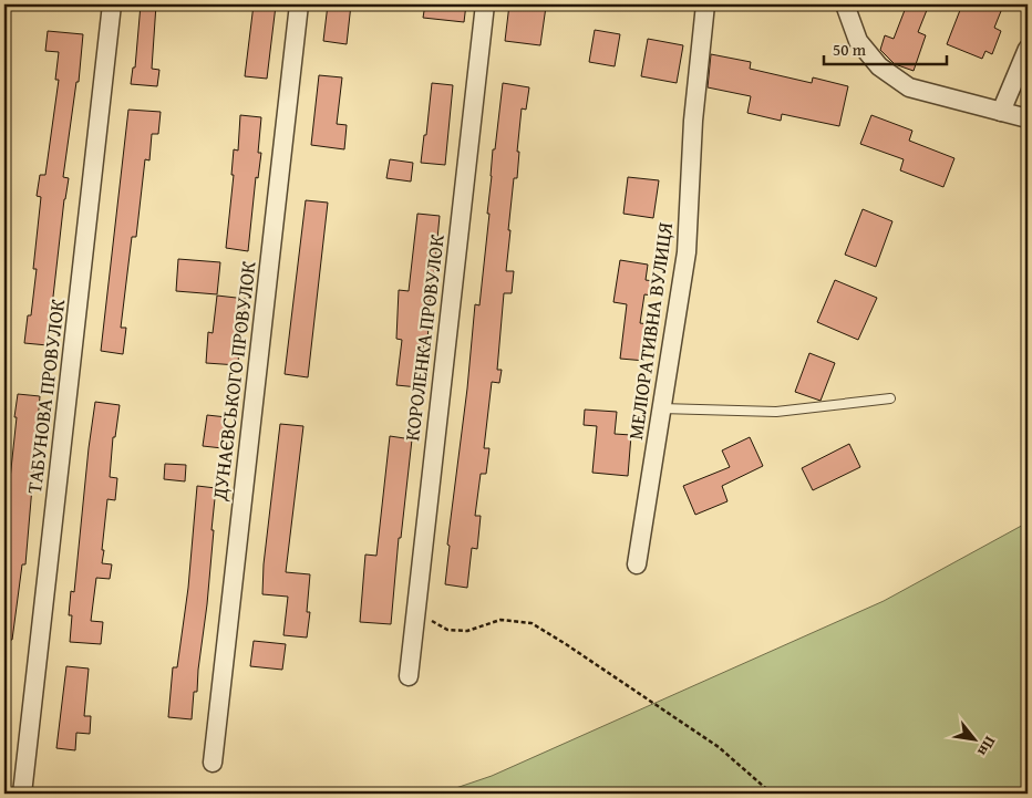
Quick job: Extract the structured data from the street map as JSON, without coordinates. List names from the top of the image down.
{
  "streets": {
    "street": [
      "МЕЛІОРАТИВНА ВУЛИЦЯ",
      "КОРОЛЕНКА ПРОВУЛОК",
      "ДУНАЄВСЬКОГО ПРОВУЛОК",
      "ТАБУНОВА ПРОВУЛОК"
    ]
  },
  "scale_bar": "50 m",
  "north": "bottom right"
}
